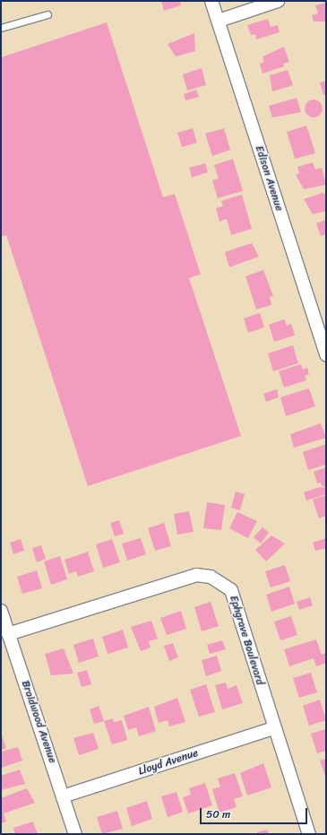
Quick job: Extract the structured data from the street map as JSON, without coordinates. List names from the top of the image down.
{
  "streets": {
    "street": [
      "Edison Avenue",
      "Ephgrave Boulevard",
      "Braidwood Avenue",
      "Lloyd Avenue"
    ]
  },
  "crossings": [
    ["Ephgrave Boulevard", "Braidwood Avenue"],
    ["Ephgrave Boulevard", "Lloyd Avenue"],
    ["Braidwood Avenue", "Lloyd Avenue"]
  ],
  "scale_bar": "50 m"
}
